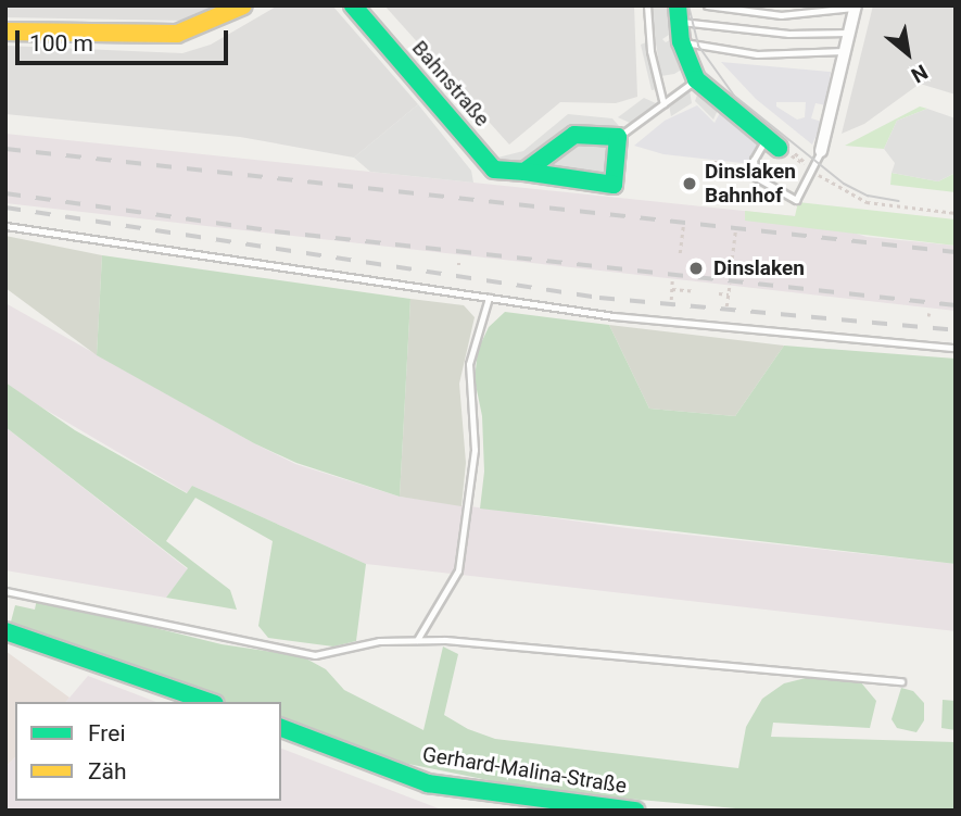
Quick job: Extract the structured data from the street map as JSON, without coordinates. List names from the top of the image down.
{
  "streets": {
    "street": ["Bahnstraße", "Gerhard-Malina-Straße"]
  },
  "places": ["Dinslaken Bahnhof", "Dinslaken"],
  "legend": ["Frei", "Zäh"],
  "scale_bar": "100 m",
  "north": "bottom right"
}
